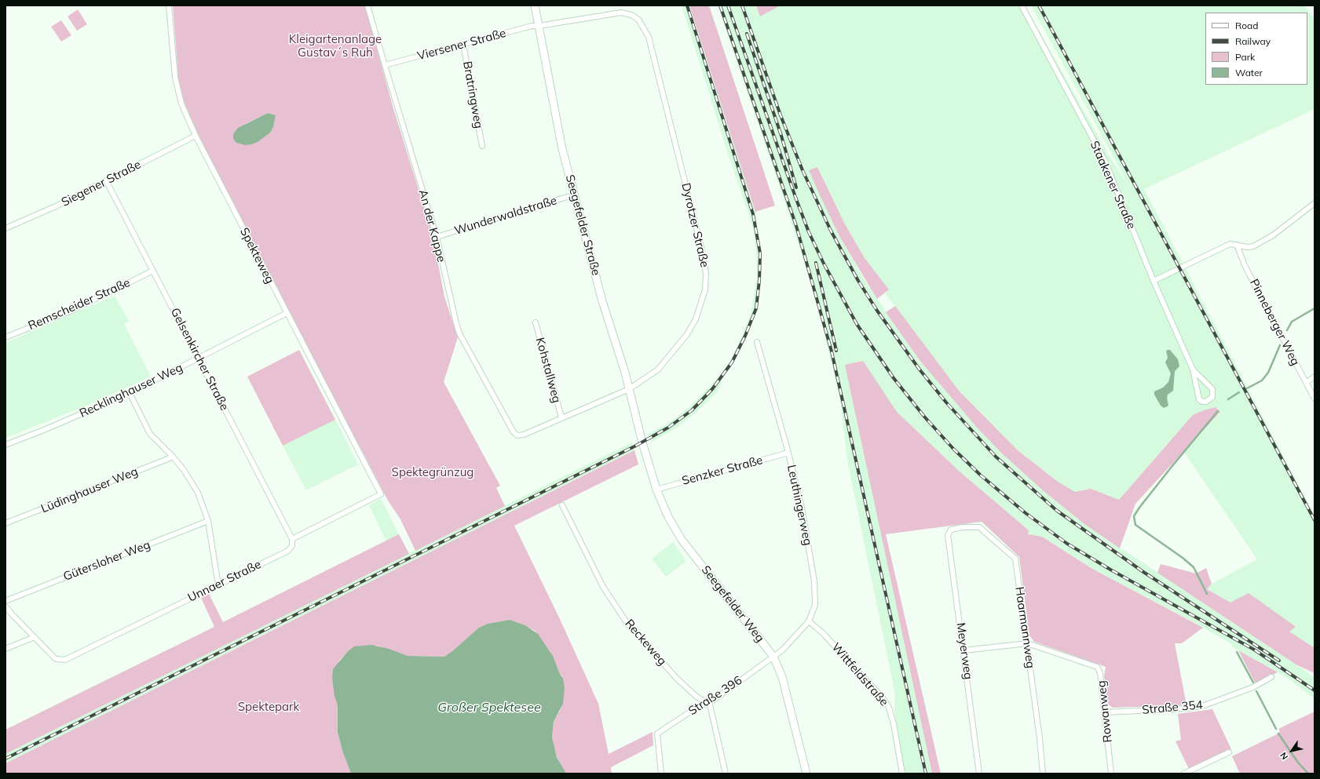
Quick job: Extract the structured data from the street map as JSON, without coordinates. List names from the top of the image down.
{
  "streets": {
    "street": [
      "Viersener Straße",
      "Bratringweg",
      "Siegener Straße",
      "Staakener Straße",
      "Wunderwaldstraße",
      "Seegefelder Straße",
      "Dyrotzer Straße",
      "An der Kappe",
      "Spekteweg",
      "Remscheider Straße",
      "Pinneberger Weg",
      "Gelsenkircher Straße",
      "Kohstallweg",
      "Recklinghauser Weg",
      "Senzker Straße",
      "Lüdinghauser Weg",
      "Leuthingerweg",
      "Gütersloher Weg",
      "Unnaer Straße",
      "Seegefelder Weg",
      "Haarmannweg",
      "Reckeweg",
      "Meyerweg",
      "Wittfeldstraße",
      "Straße 396",
      "Straße 354",
      "Rowanweg"
    ]
  },
  "crossings": [
    ["Viersener Straße", "Bratringweg"],
    ["Viersener Straße", "Seegefelder Straße"],
    ["Viersener Straße", "Dyrotzer Straße"],
    ["Viersener Straße", "An der Kappe"],
    ["Siegener Straße", "Spekteweg"],
    ["Siegener Straße", "Gelsenkircher Straße"],
    ["Wunderwaldstraße", "Seegefelder Straße"],
    ["Wunderwaldstraße", "An der Kappe"],
    ["Seegefelder Straße", "Dyrotzer Straße"],
    ["Seegefelder Straße", "Seegefelder Weg"],
    ["Dyrotzer Straße", "An der Kappe"],
    ["Dyrotzer Straße", "Kohstallweg"],
    ["Spekteweg", "Gelsenkircher Straße"],
    ["Spekteweg", "Recklinghauser Weg"],
    ["Spekteweg", "Unnaer Straße"],
    ["Remscheider Straße", "Gelsenkircher Straße"],
    ["Gelsenkircher Straße", "Recklinghauser Weg"],
    ["Gelsenkircher Straße", "Unnaer Straße"],
    ["Senzker Straße", "Leuthingerweg"],
    ["Senzker Straße", "Seegefelder Weg"],
    ["Leuthingerweg", "Seegefelder Weg"],
    ["Leuthingerweg", "Wittfeldstraße"],
    ["Leuthingerweg", "Straße 396"],
    ["Seegefelder Weg", "Straße 396"],
    ["Haarmannweg", "Meyerweg"],
    ["Haarmannweg", "Rowanweg"],
    ["Reckeweg", "Straße 396"],
    ["Straße 354", "Rowanweg"]
  ],
  "water": ["Großer Spektesee"],
  "parks": ["Kleigartenanlage Gustav´s Ruh", "Spektegrünzug", "Spektepark"],
  "legend": [
    "Road",
    "Railway",
    "Park",
    "Water"
  ],
  "north": "bottom left"
}
